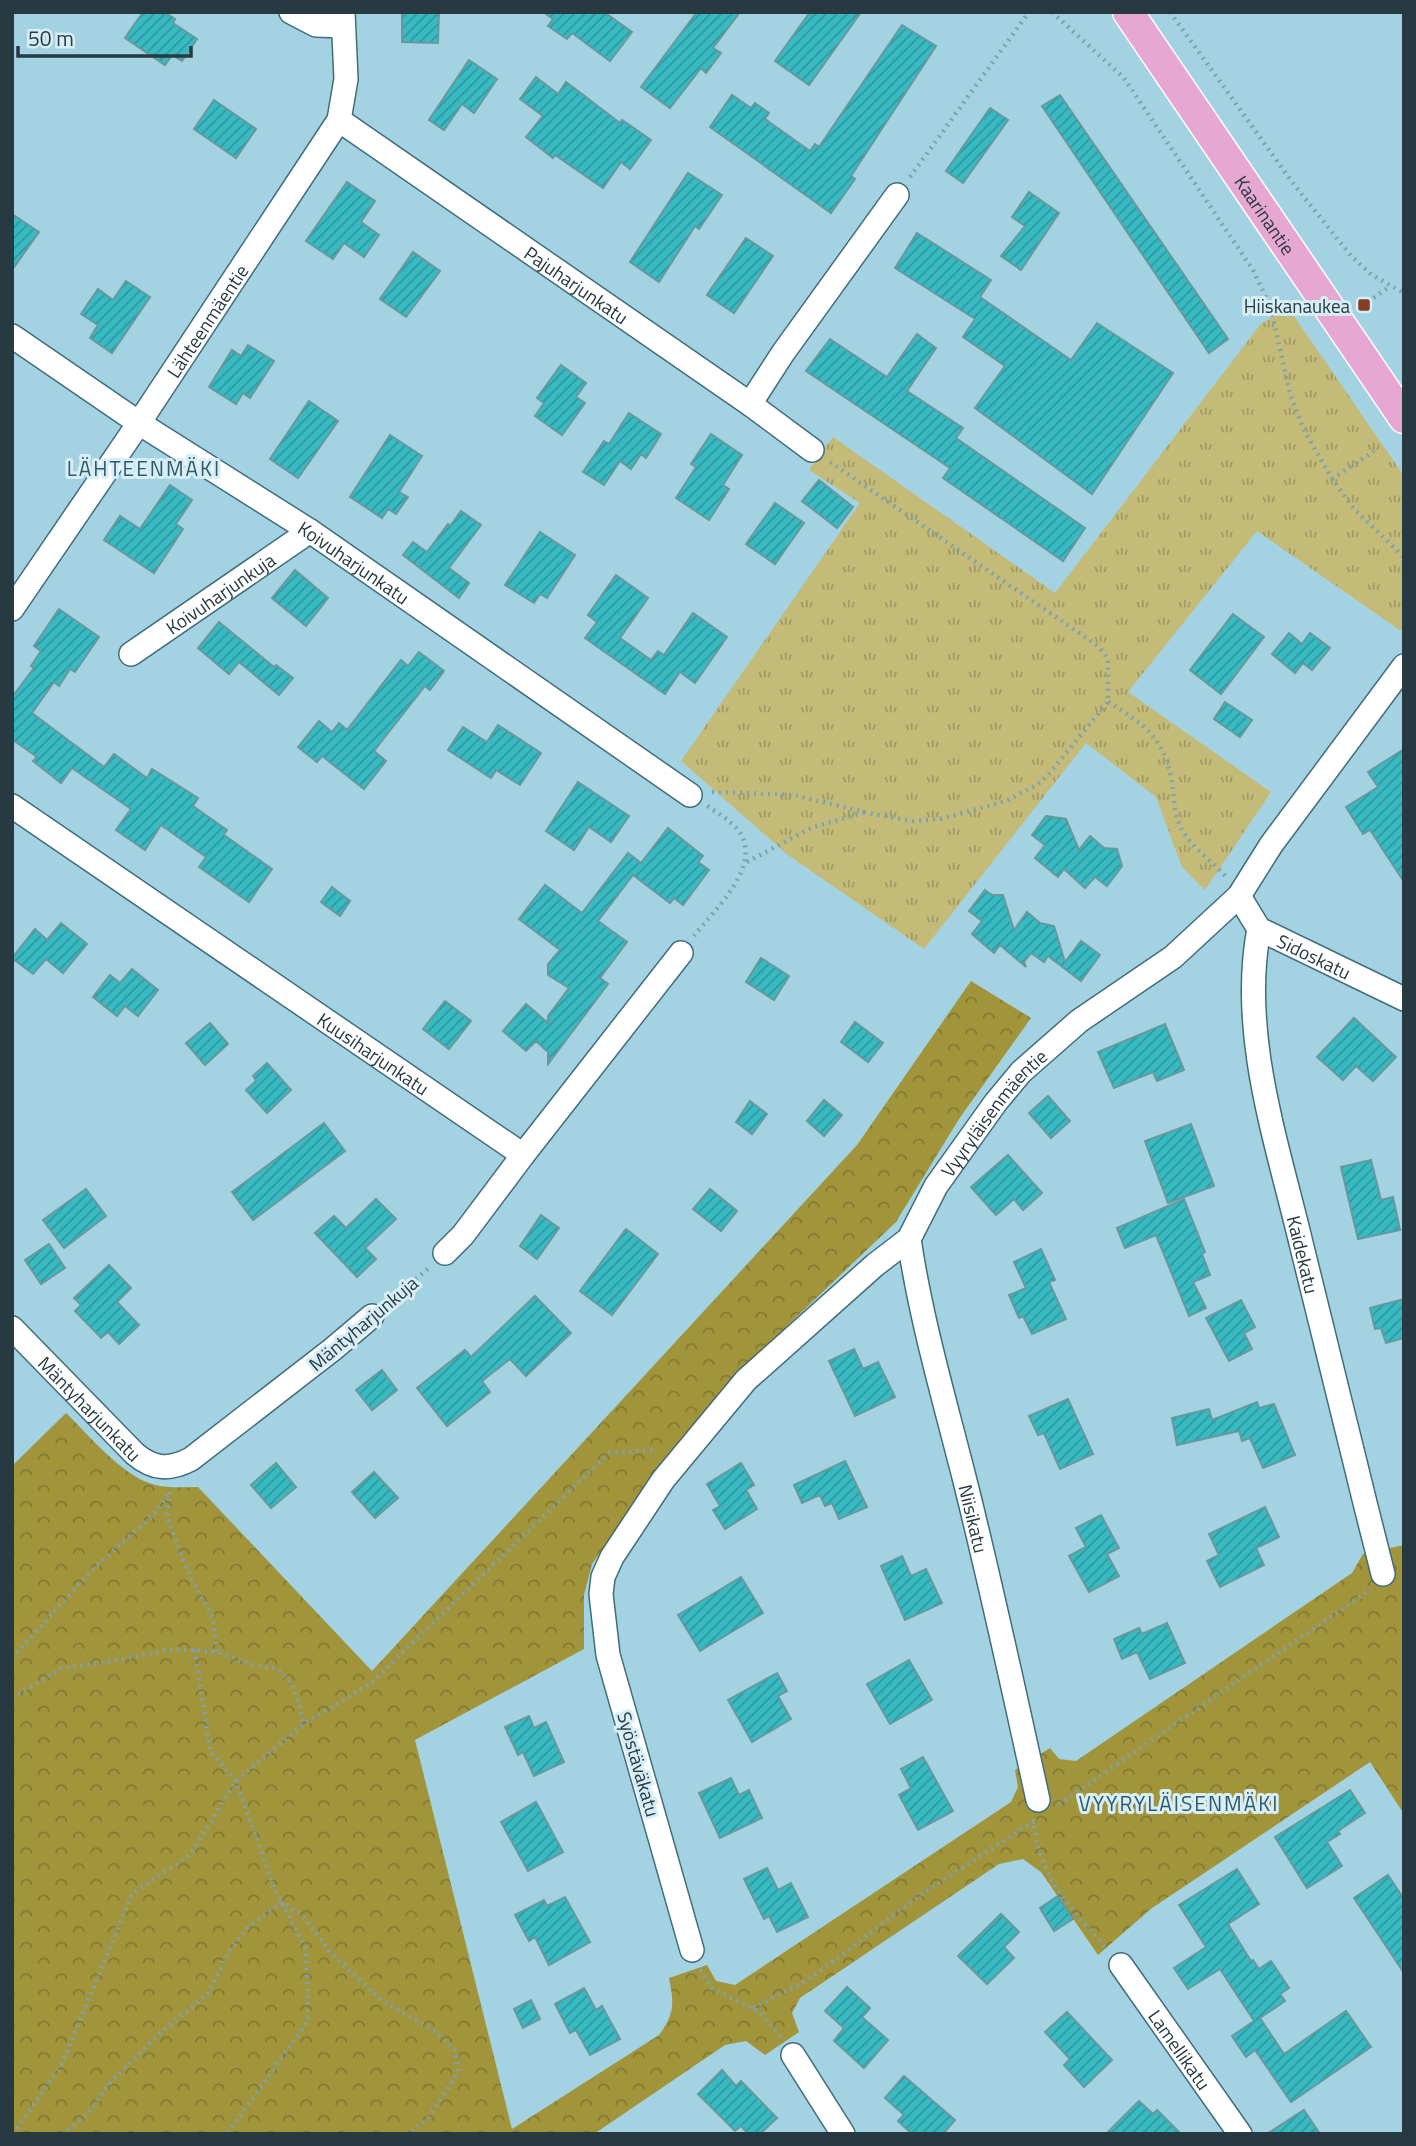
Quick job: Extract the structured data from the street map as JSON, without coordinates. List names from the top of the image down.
{
  "streets": {
    "main road": ["Kaarinantie"],
    "street": [
      "Pajuharjunkatu",
      "Lähteenmäentie",
      "Koivuharjunkatu",
      "Koivuharjunkuja",
      "Sidoskatu",
      "Kuusiharjunkatu",
      "Vyyryläisenmäentie",
      "Kaidekatu",
      "Mäntyharjunkuja",
      "Mäntyharjunkatu",
      "Niisikatu",
      "Syöstäväkatu",
      "Lamellikatu"
    ]
  },
  "crossings": [
    ["Pajuharjunkatu", "Lähteenmäentie"],
    ["Lähteenmäentie", "Koivuharjunkatu"],
    ["Koivuharjunkatu", "Koivuharjunkuja"],
    ["Sidoskatu", "Vyyryläisenmäentie"],
    ["Sidoskatu", "Kaidekatu"],
    ["Vyyryläisenmäentie", "Niisikatu"],
    ["Vyyryläisenmäentie", "Syöstäväkatu"],
    ["Mäntyharjunkuja", "Mäntyharjunkatu"]
  ],
  "districts": ["LÄHTEENMÄKI", "VYYRYLÄISENMÄKI"],
  "places": {
    "transit": ["Hiiskanaukea"]
  },
  "scale_bar": "50 m"
}
